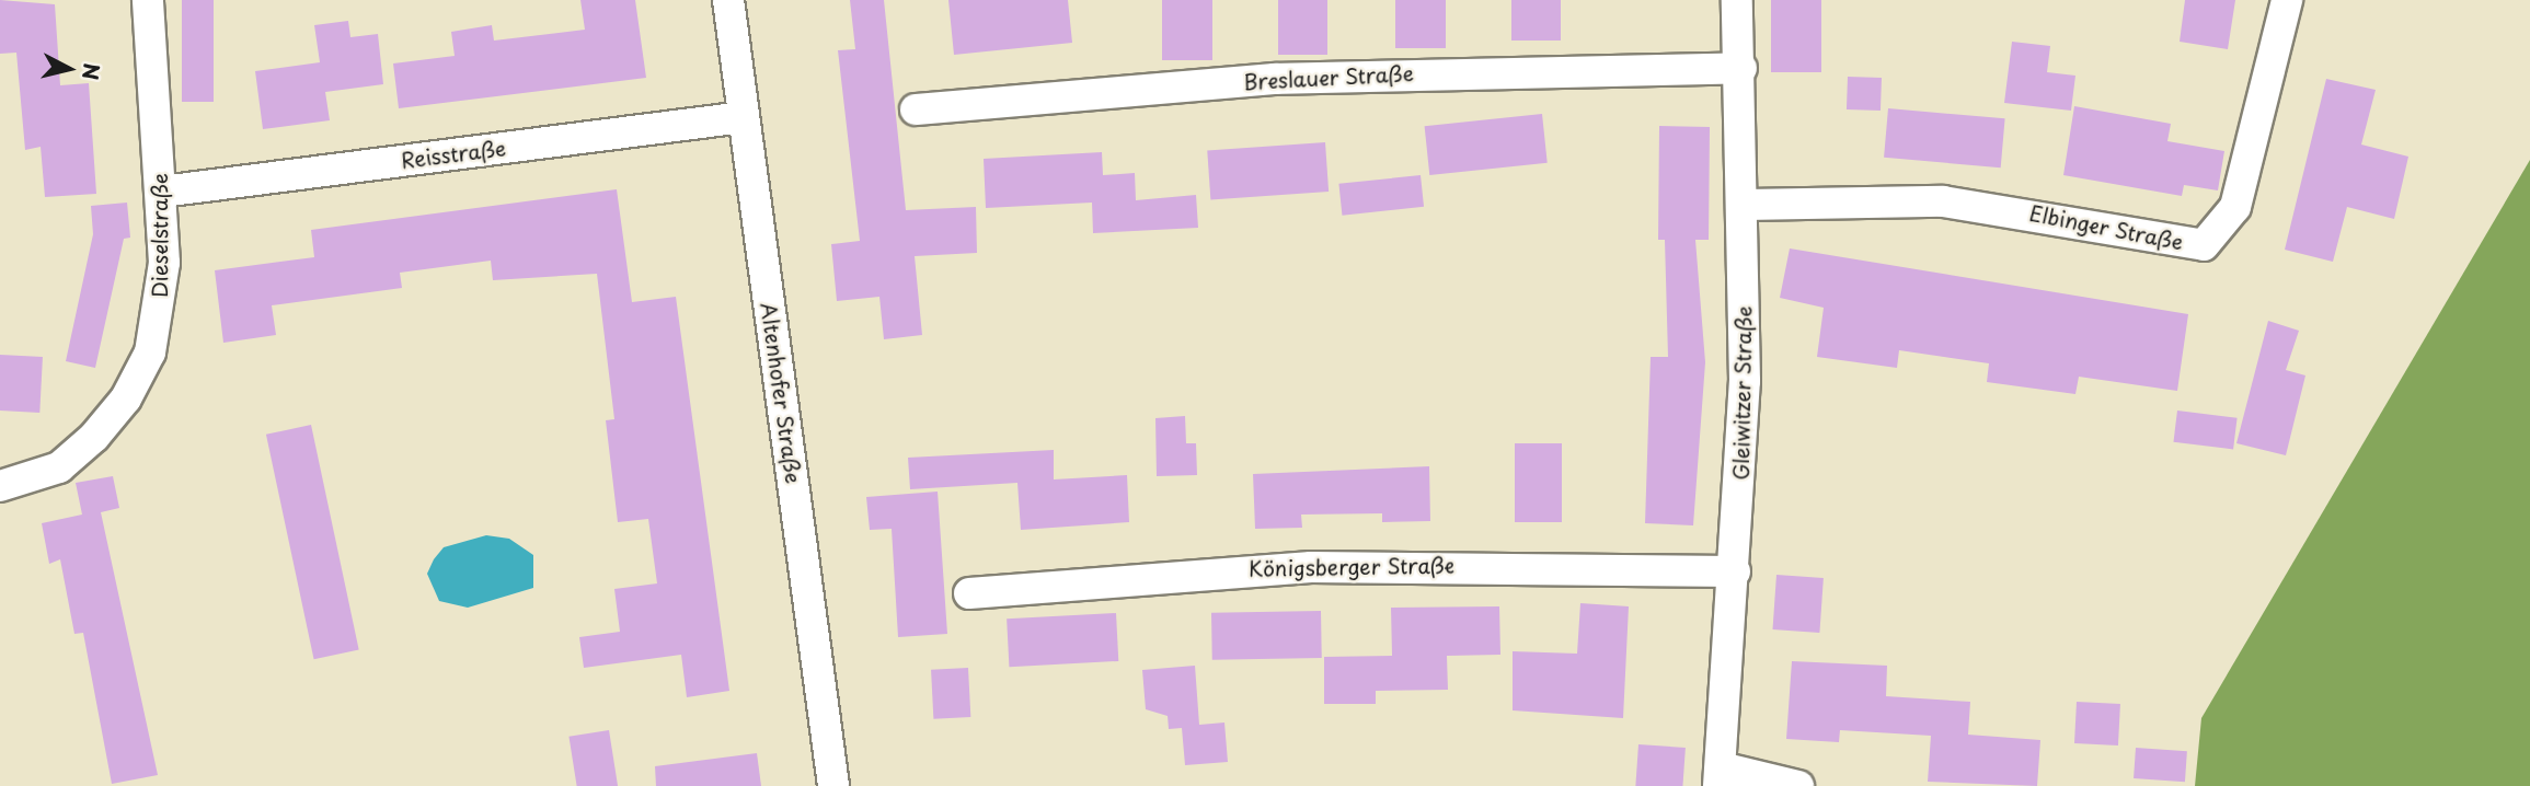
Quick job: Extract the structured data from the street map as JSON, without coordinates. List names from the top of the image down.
{
  "streets": {
    "street": [
      "Breslauer Straße",
      "Reisstraße",
      "Elbinger Straße",
      "Dieselstraße",
      "Altenhofer Straße",
      "Gleiwitzer Straße",
      "Königsberger Straße"
    ]
  },
  "crossings": [
    ["Breslauer Straße", "Gleiwitzer Straße"],
    ["Reisstraße", "Dieselstraße"],
    ["Reisstraße", "Altenhofer Straße"],
    ["Elbinger Straße", "Gleiwitzer Straße"],
    ["Gleiwitzer Straße", "Königsberger Straße"]
  ],
  "north": "right"
}
